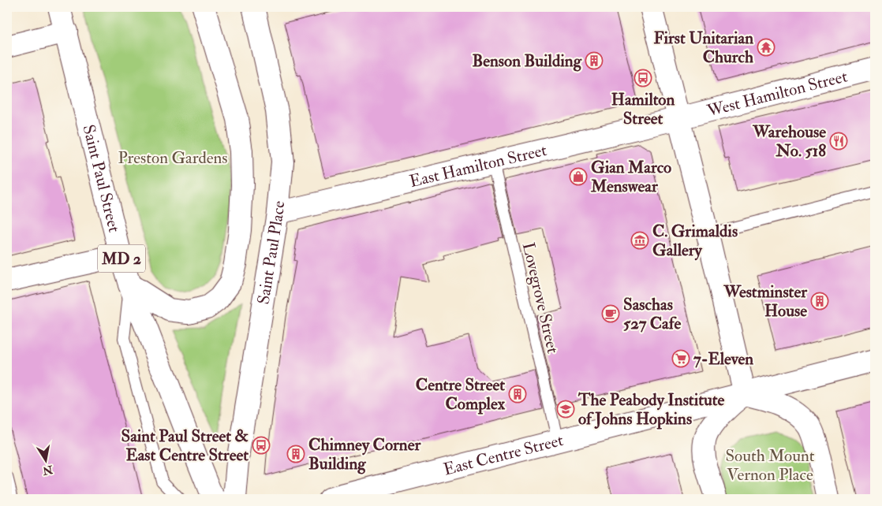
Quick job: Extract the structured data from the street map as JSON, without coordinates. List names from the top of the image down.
{
  "streets": {
    "main road": [
      "West Hamilton Street",
      "East Hamilton Street",
      "Saint Paul Street",
      "Saint Paul Place",
      "MD 2",
      "East Centre Street"
    ],
    "lane": ["Lovegrove Street"]
  },
  "crossings": [
    ["West Hamilton Street", "East Hamilton Street"],
    ["East Hamilton Street", "Saint Paul Place"],
    ["East Hamilton Street", "Lovegrove Street"],
    ["Saint Paul Street", "Saint Paul Place"],
    ["Lovegrove Street", "East Centre Street"]
  ],
  "parks": ["Preston Gardens", "South Mount Vernon Place"],
  "places": {
    "temple": ["First Unitarian Church"],
    "building": [
      "Benson Building",
      "Westminster House",
      "Centre Street Complex",
      "Chimney Corner Building"
    ],
    "bus stop": ["Hamilton Street", "Saint Paul Street & East Centre Street"],
    "restaurant": ["Warehouse No. 518"],
    "shop": ["Gian Marco Menswear"],
    "museum": ["C. Grimaldis Gallery"],
    "cafe": ["Saschas 527 Cafe"],
    "supermarket": ["7-Eleven"],
    "school or university": ["The Peabody Institute of Johns Hopkins"]
  },
  "north": "bottom"
}
